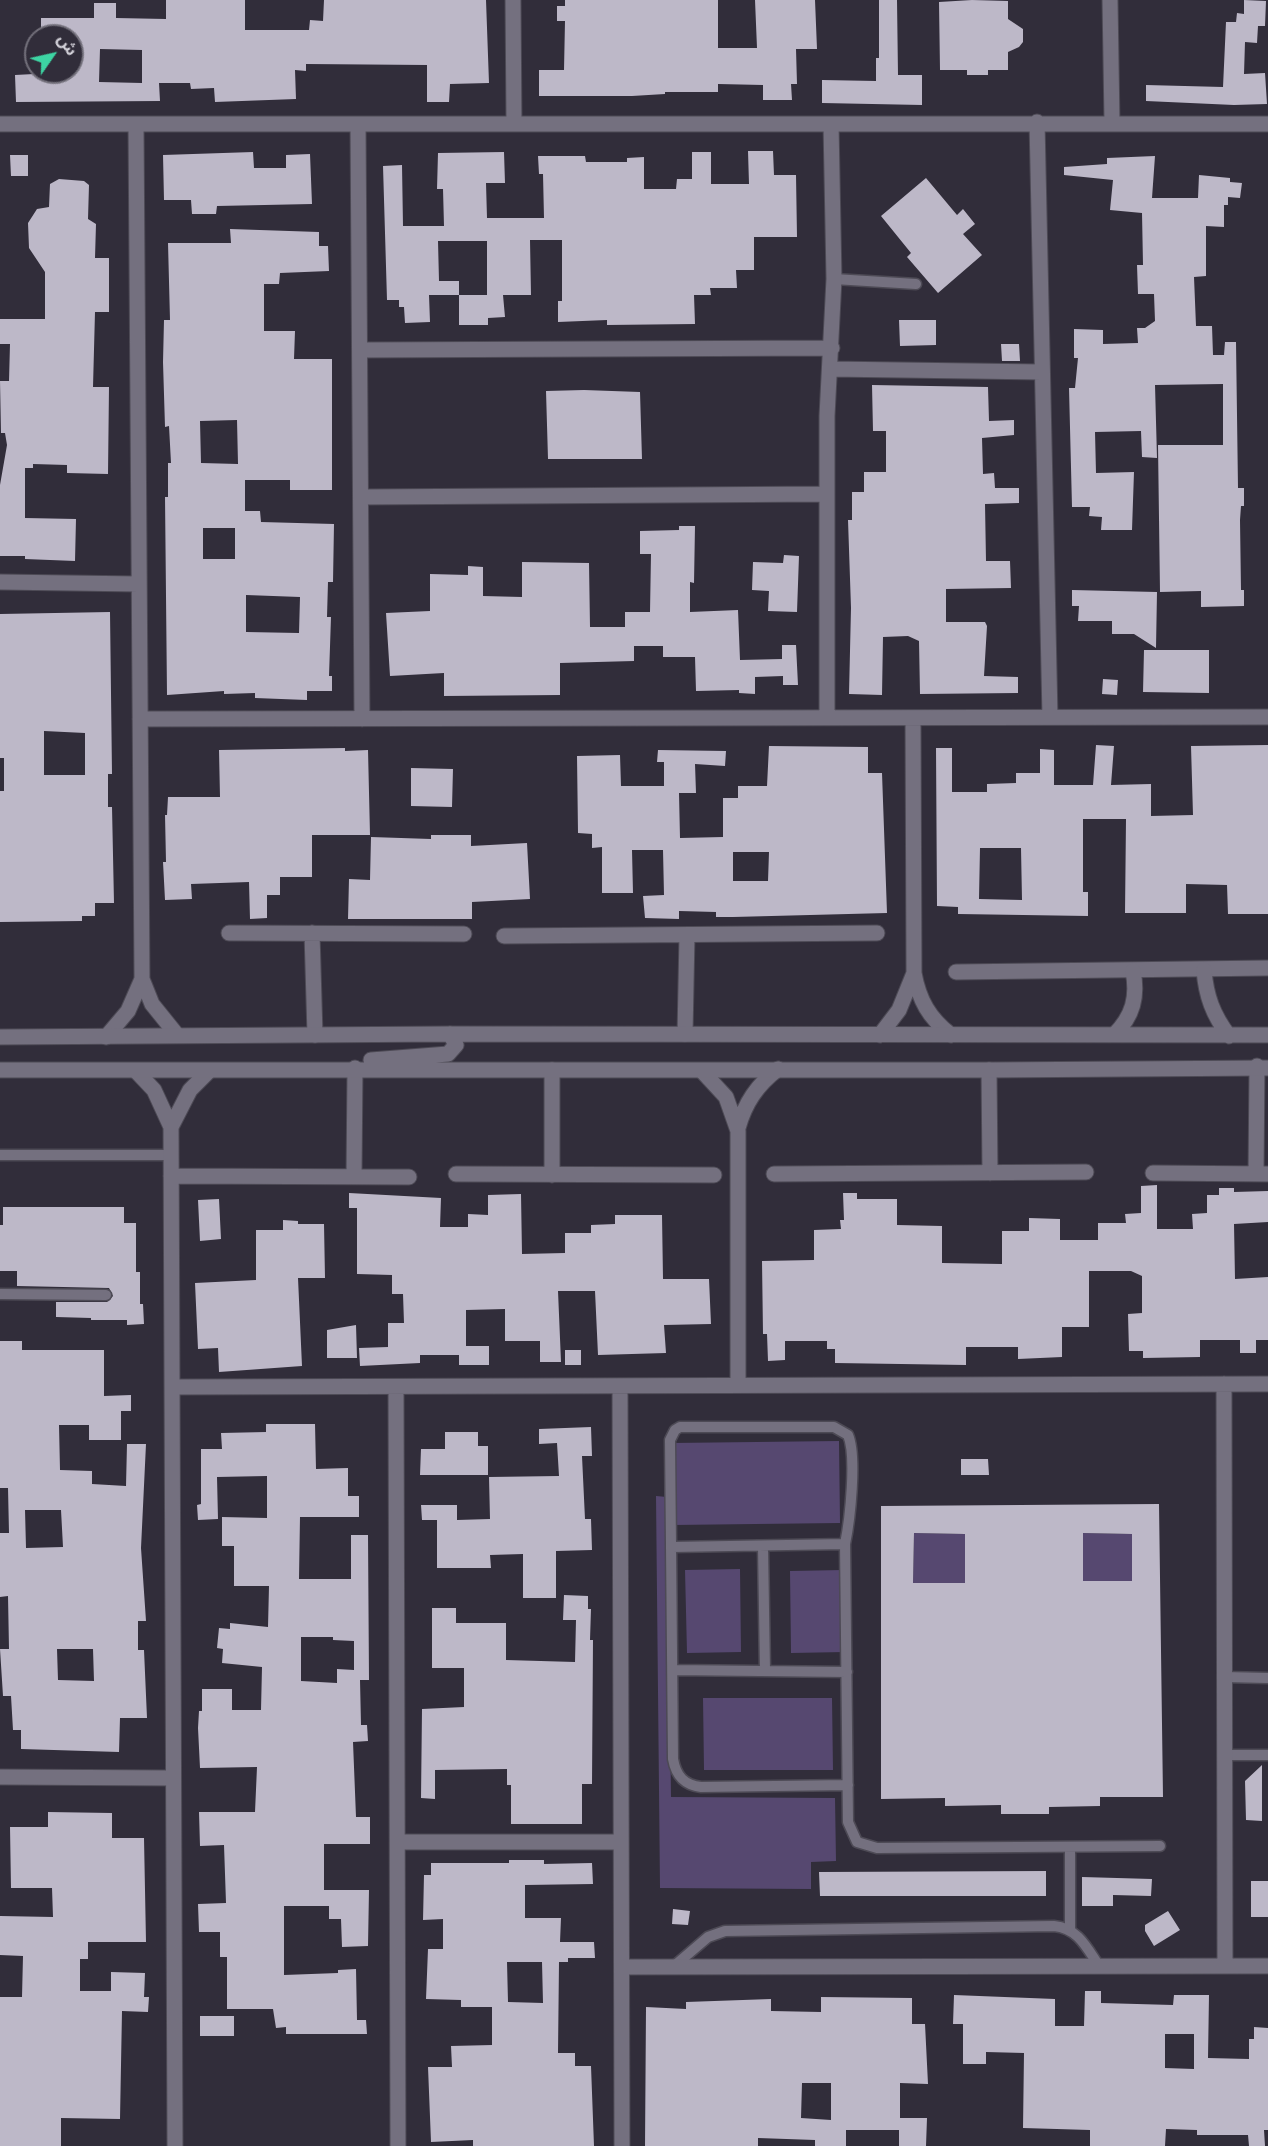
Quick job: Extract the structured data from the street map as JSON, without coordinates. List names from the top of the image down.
{
  "north": "top right"
}
